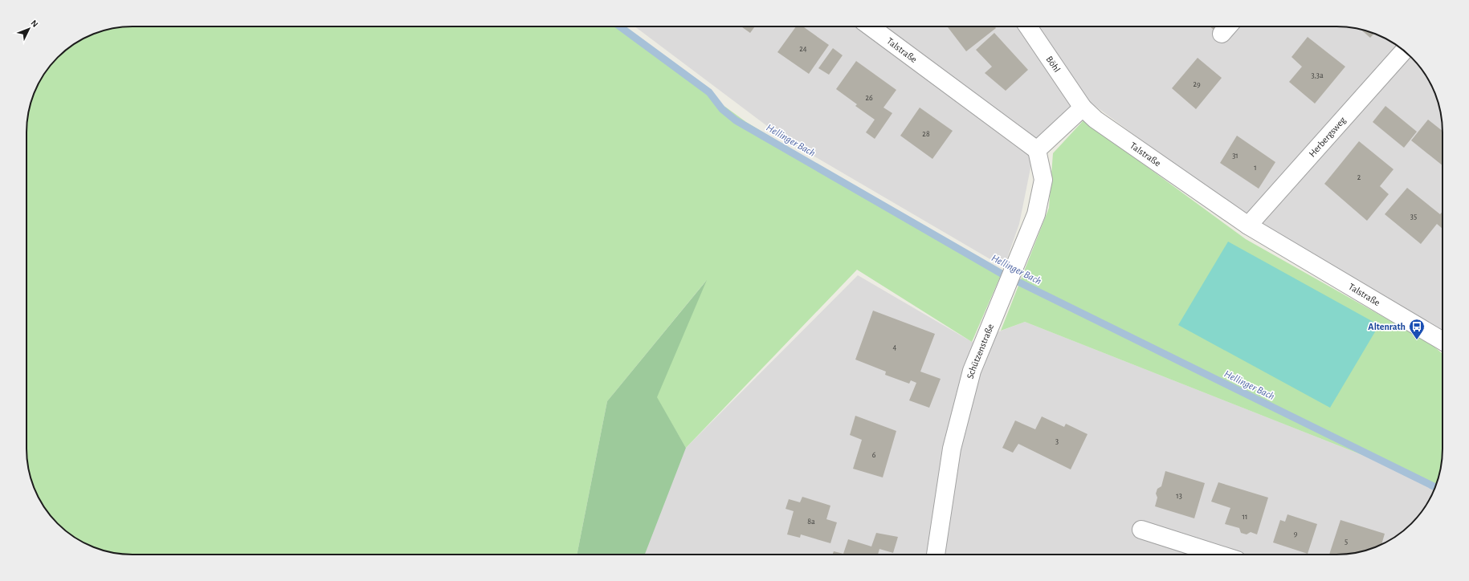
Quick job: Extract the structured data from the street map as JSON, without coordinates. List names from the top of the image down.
{
  "streets": {
    "street": [
      "Talstraße",
      "Böhl",
      "Herbergsweg",
      "Schützenstraße"
    ]
  },
  "crossings": [
    ["Talstraße", "Böhl"],
    ["Talstraße", "Herbergsweg"],
    ["Talstraße", "Schützenstraße"]
  ],
  "water": ["Hellinger Bach"],
  "places": {
    "bus stop": ["Altenrath"]
  },
  "house_numbers": [
    "24",
    "3,3a",
    "29",
    "26",
    "28",
    "31",
    "1",
    "2",
    "35",
    "4",
    "3",
    "6",
    "13",
    "11",
    "8a",
    "9",
    "5"
  ],
  "north": "top right"
}
